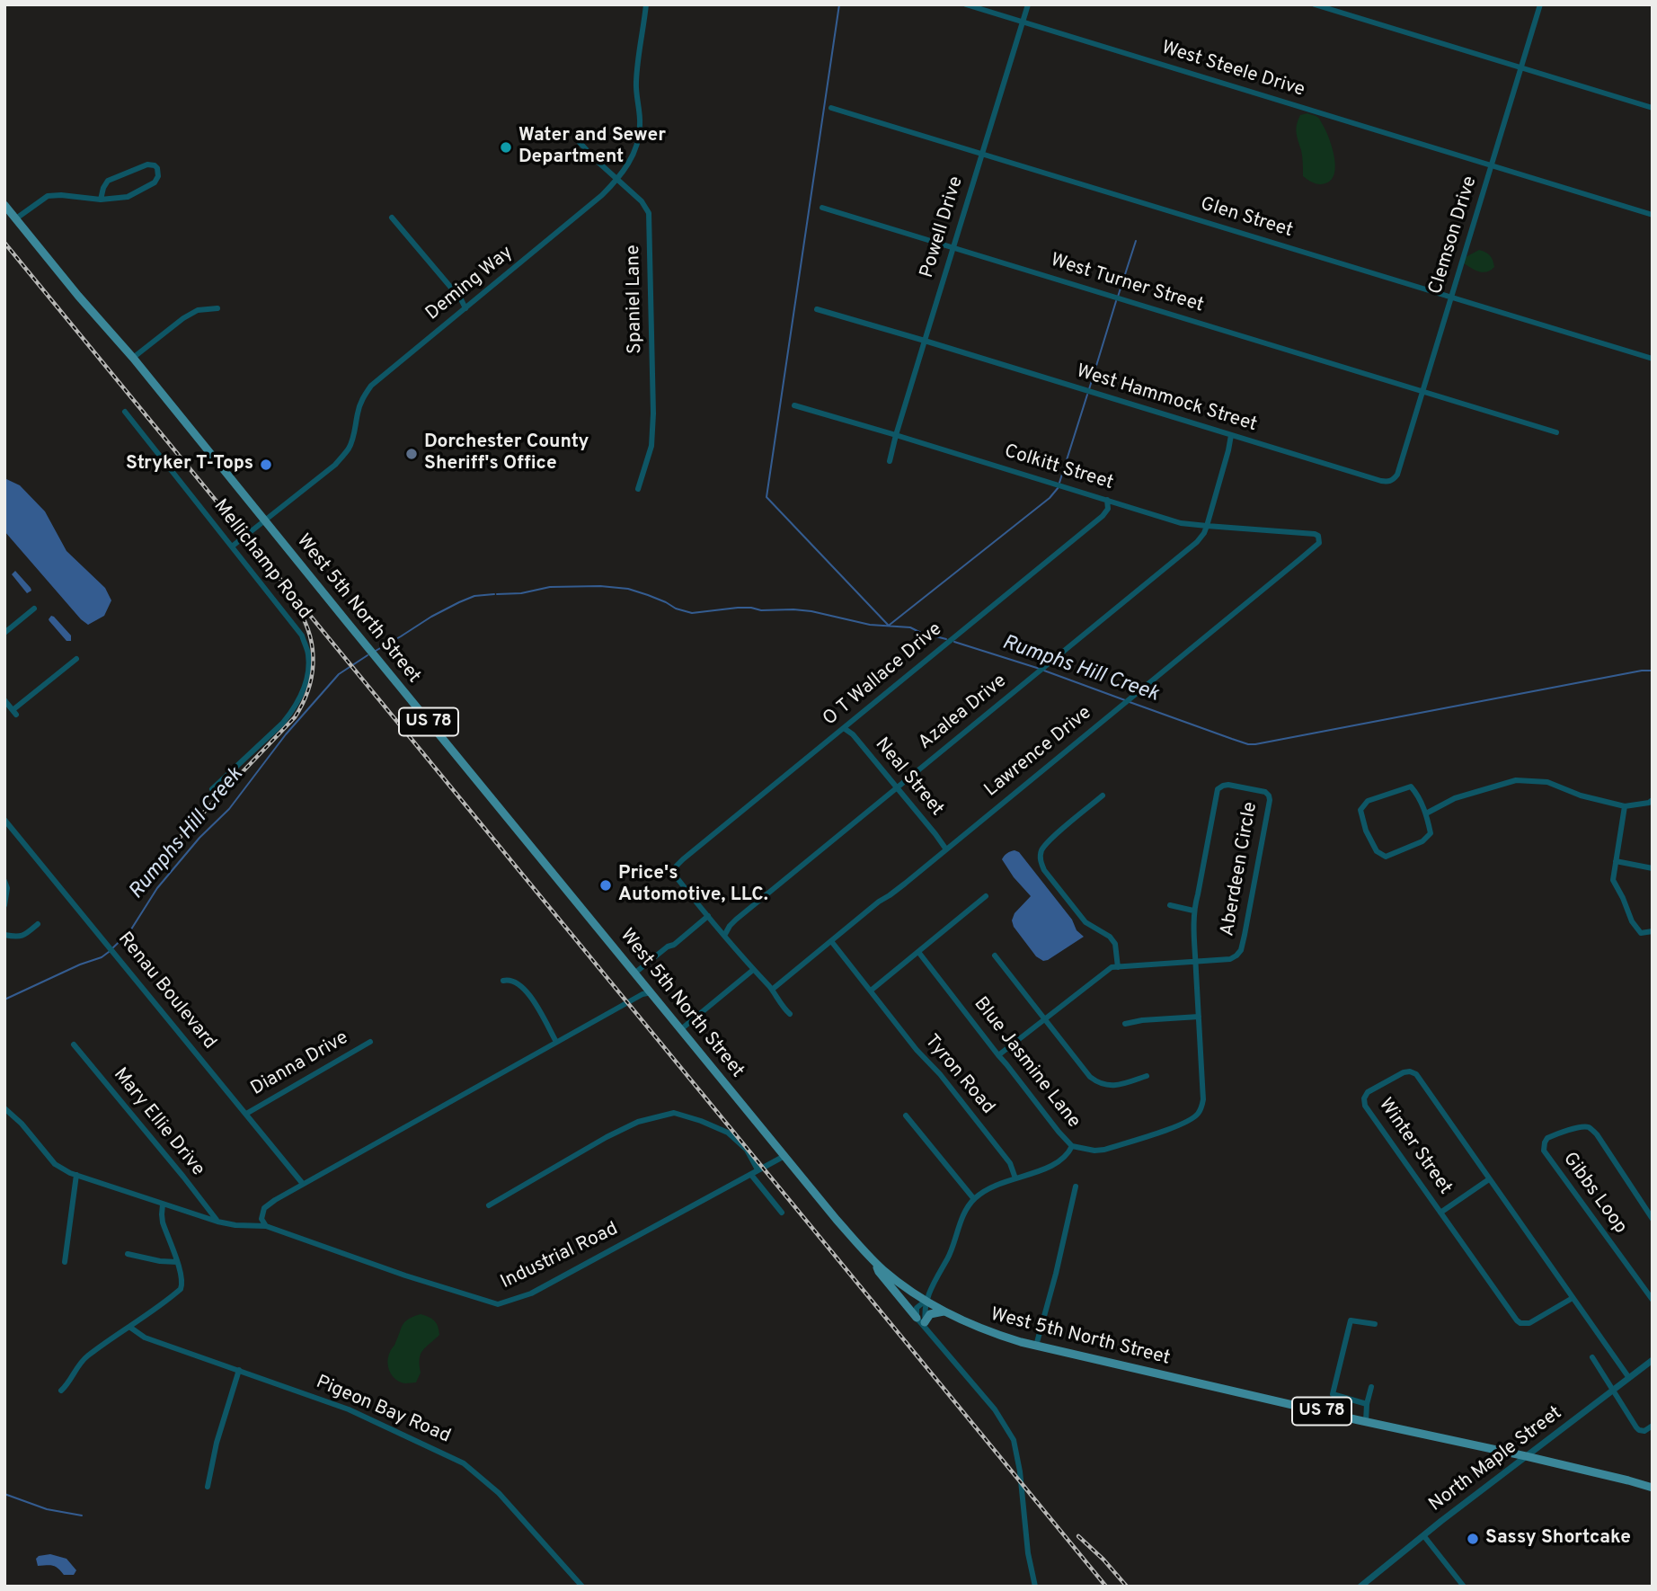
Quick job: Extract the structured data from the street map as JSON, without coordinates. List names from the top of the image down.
{
  "streets": {
    "main road": ["West 5th North Street", "US 78"],
    "street": [
      "West Steele Drive",
      "Glen Street",
      "Powell Drive",
      "Clemson Drive",
      "Deming Way",
      "West Turner Street",
      "Spaniel Lane",
      "West Hammock Street",
      "Colkitt Street",
      "Mellichamp Road",
      "O T Wallace Drive",
      "Azalea Drive",
      "Lawrence Drive",
      "Neal Street",
      "Aberdeen Circle",
      "Renau Boulevard",
      "Blue Jasmine Lane",
      "Dianna Drive",
      "Tyron Road",
      "Mary Ellie Drive",
      "Winter Street",
      "Gibbs Loop",
      "Industrial Road",
      "Pigeon Bay Road",
      "North Maple Street"
    ]
  },
  "crossings": [
    ["West Steele Drive", "Powell Drive"],
    ["West Steele Drive", "Clemson Drive"],
    ["Glen Street", "Powell Drive"],
    ["Glen Street", "Clemson Drive"],
    ["Powell Drive", "West Turner Street"],
    ["Powell Drive", "West Hammock Street"],
    ["Powell Drive", "Colkitt Street"],
    ["Clemson Drive", "West Turner Street"],
    ["Clemson Drive", "West Hammock Street"],
    ["Deming Way", "Spaniel Lane"],
    ["Deming Way", "Mellichamp Road"],
    ["Deming Way", "West 5th North Street"],
    ["West Hammock Street", "Azalea Drive"],
    ["Colkitt Street", "O T Wallace Drive"],
    ["Colkitt Street", "Azalea Drive"],
    ["Colkitt Street", "Lawrence Drive"],
    ["West 5th North Street", "US 78"],
    ["West 5th North Street", "Industrial Road"],
    ["West 5th North Street", "North Maple Street"],
    ["O T Wallace Drive", "Neal Street"],
    ["Azalea Drive", "Neal Street"],
    ["US 78", "North Maple Street"],
    ["Lawrence Drive", "Neal Street"],
    ["Lawrence Drive", "Tyron Road"],
    ["Aberdeen Circle", "Blue Jasmine Lane"],
    ["Renau Boulevard", "Dianna Drive"],
    ["Mary Ellie Drive", "Industrial Road"],
    ["Winter Street", "North Maple Street"]
  ],
  "water": ["Rumphs Hill Creek"],
  "places": [
    "Water and Sewer Department",
    "Dorchester County Sheriff's Office",
    "Stryker T-Tops",
    "Price's Automotive, LLC.",
    "Sassy Shortcake"
  ]
}
